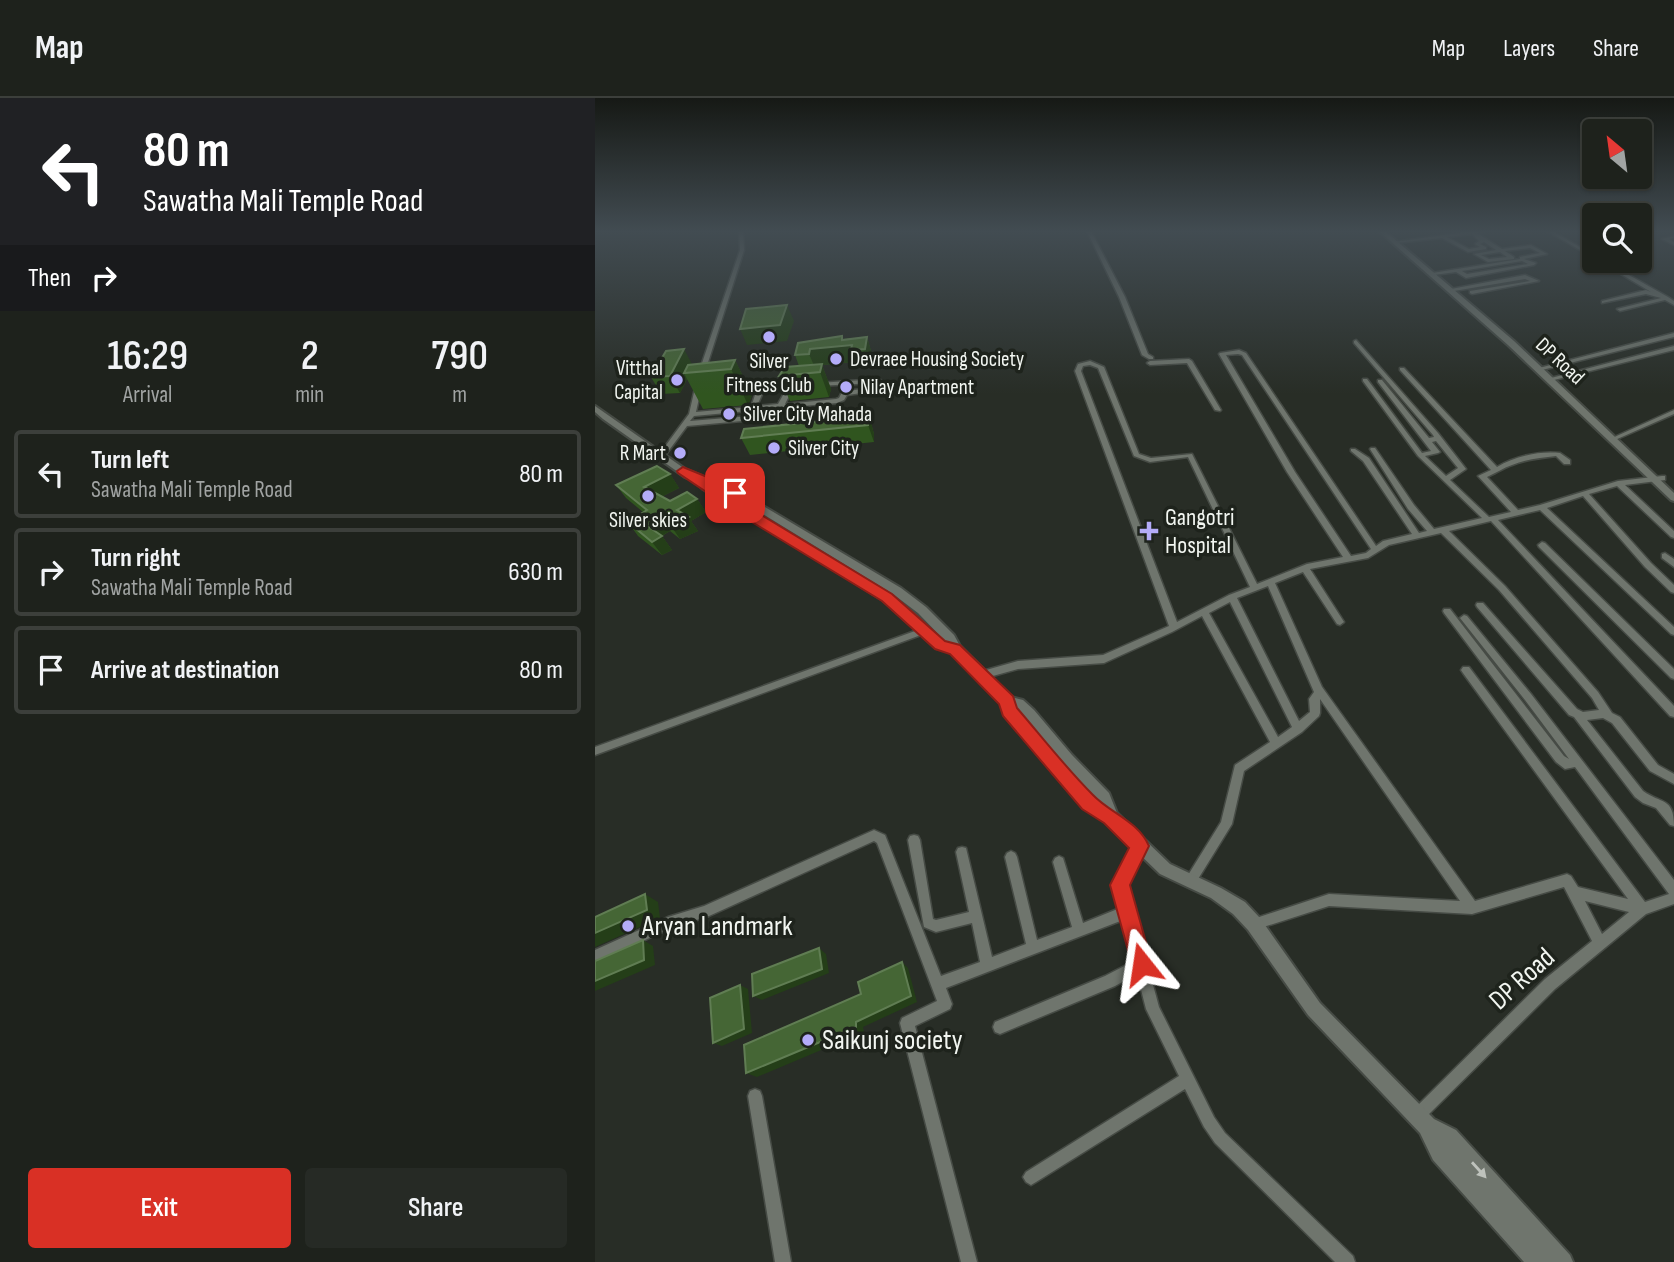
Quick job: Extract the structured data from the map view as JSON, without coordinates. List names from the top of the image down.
{
  "streets": {
    "street": ["DP Road"]
  },
  "places": {
    "other": [
      "Silver Fitness Club",
      "Devraee Housing Society",
      "Vitthal Capital",
      "Nilay Apartment",
      "Silver City Mahada",
      "Silver City",
      "R Mart",
      "Silver skies",
      "Aryan Landmark",
      "Saikunj society"
    ],
    "health": ["Gangotri Hospital"]
  },
  "north": "top left",
  "page": {
    "header": "Map",
    "nav": ["Map", "Layers", "Share"],
    "turn": ["80 m", "Sawatha Mali Temple Road"],
    "then": "Then",
    "eta": [
      "16:29",
      "Arrival",
      "2",
      "min",
      "790",
      "m"
    ],
    "list": [
      {
        "name": "Turn left",
        "note": "Sawatha Mali Temple Road",
        "value": "80 m"
      },
      {
        "name": "Turn right",
        "note": "Sawatha Mali Temple Road",
        "value": "630 m"
      },
      {
        "name": "Arrive at destination",
        "value": "80 m"
      }
    ],
    "buttons": ["Exit", "Share"]
  }
}
